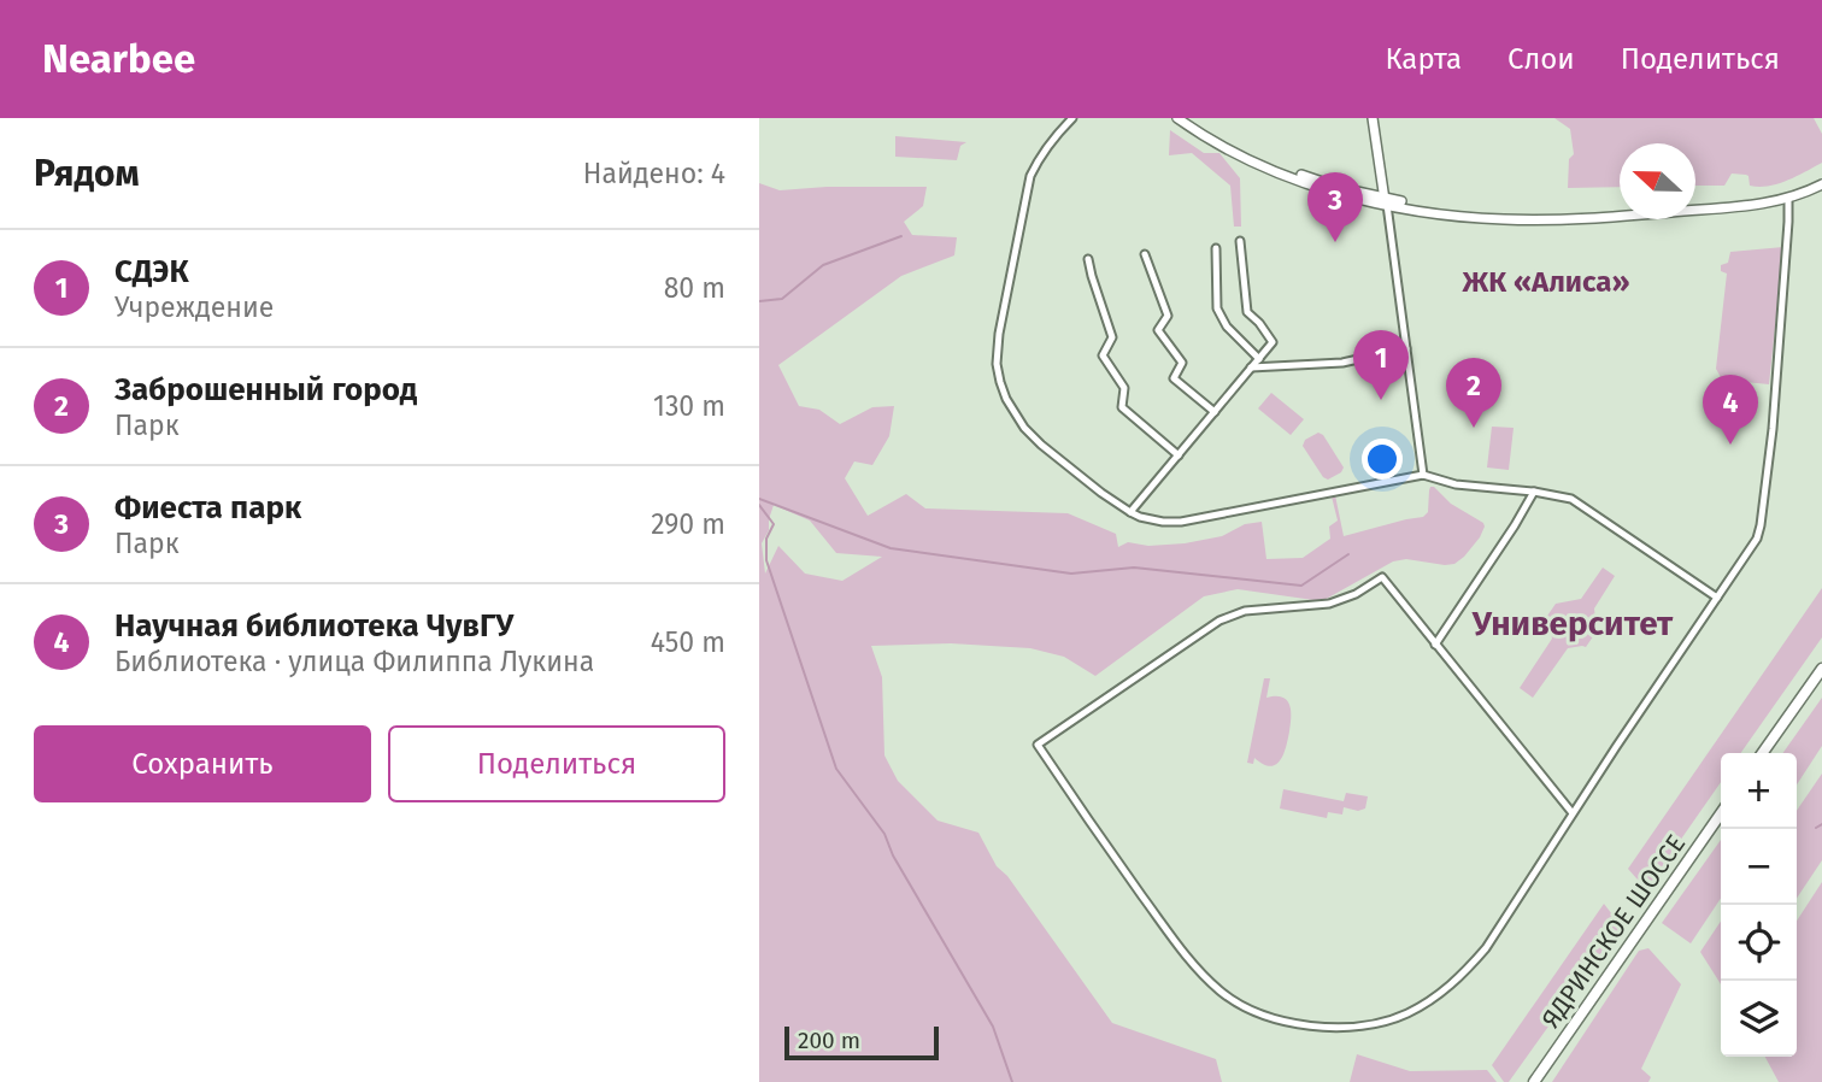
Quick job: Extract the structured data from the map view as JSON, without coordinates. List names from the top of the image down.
{
  "streets": {
    "main road": ["ЯДРИНСКОЕ ШОССЕ"]
  },
  "districts": ["ЖК «Алиса»", "Университет"],
  "scale_bar": "200 m",
  "north": "left",
  "page": {
    "header": "Nearbee",
    "nav": ["Карта", "Слои", "Поделиться"],
    "heading": ["Рядом", "Найдено: 4"],
    "pins": [
      "3",
      "1",
      "2",
      "4"
    ],
    "list": [
      {
        "mark": "1",
        "name": "СДЭК",
        "note": "Учреждение",
        "value": "80 m"
      },
      {
        "mark": "2",
        "name": "Заброшенный город",
        "note": "Парк",
        "value": "130 m"
      },
      {
        "mark": "3",
        "name": "Фиеста парк",
        "note": "Парк",
        "value": "290 m"
      },
      {
        "mark": "4",
        "name": "Научная библиотека ЧувГУ",
        "note": "Библиотека · улица Филиппа Лукина",
        "value": "450 m"
      }
    ],
    "buttons": ["Сохранить", "Поделиться"],
    "map_buttons": ["+", "−"],
    "scale": "200 m"
  }
}
